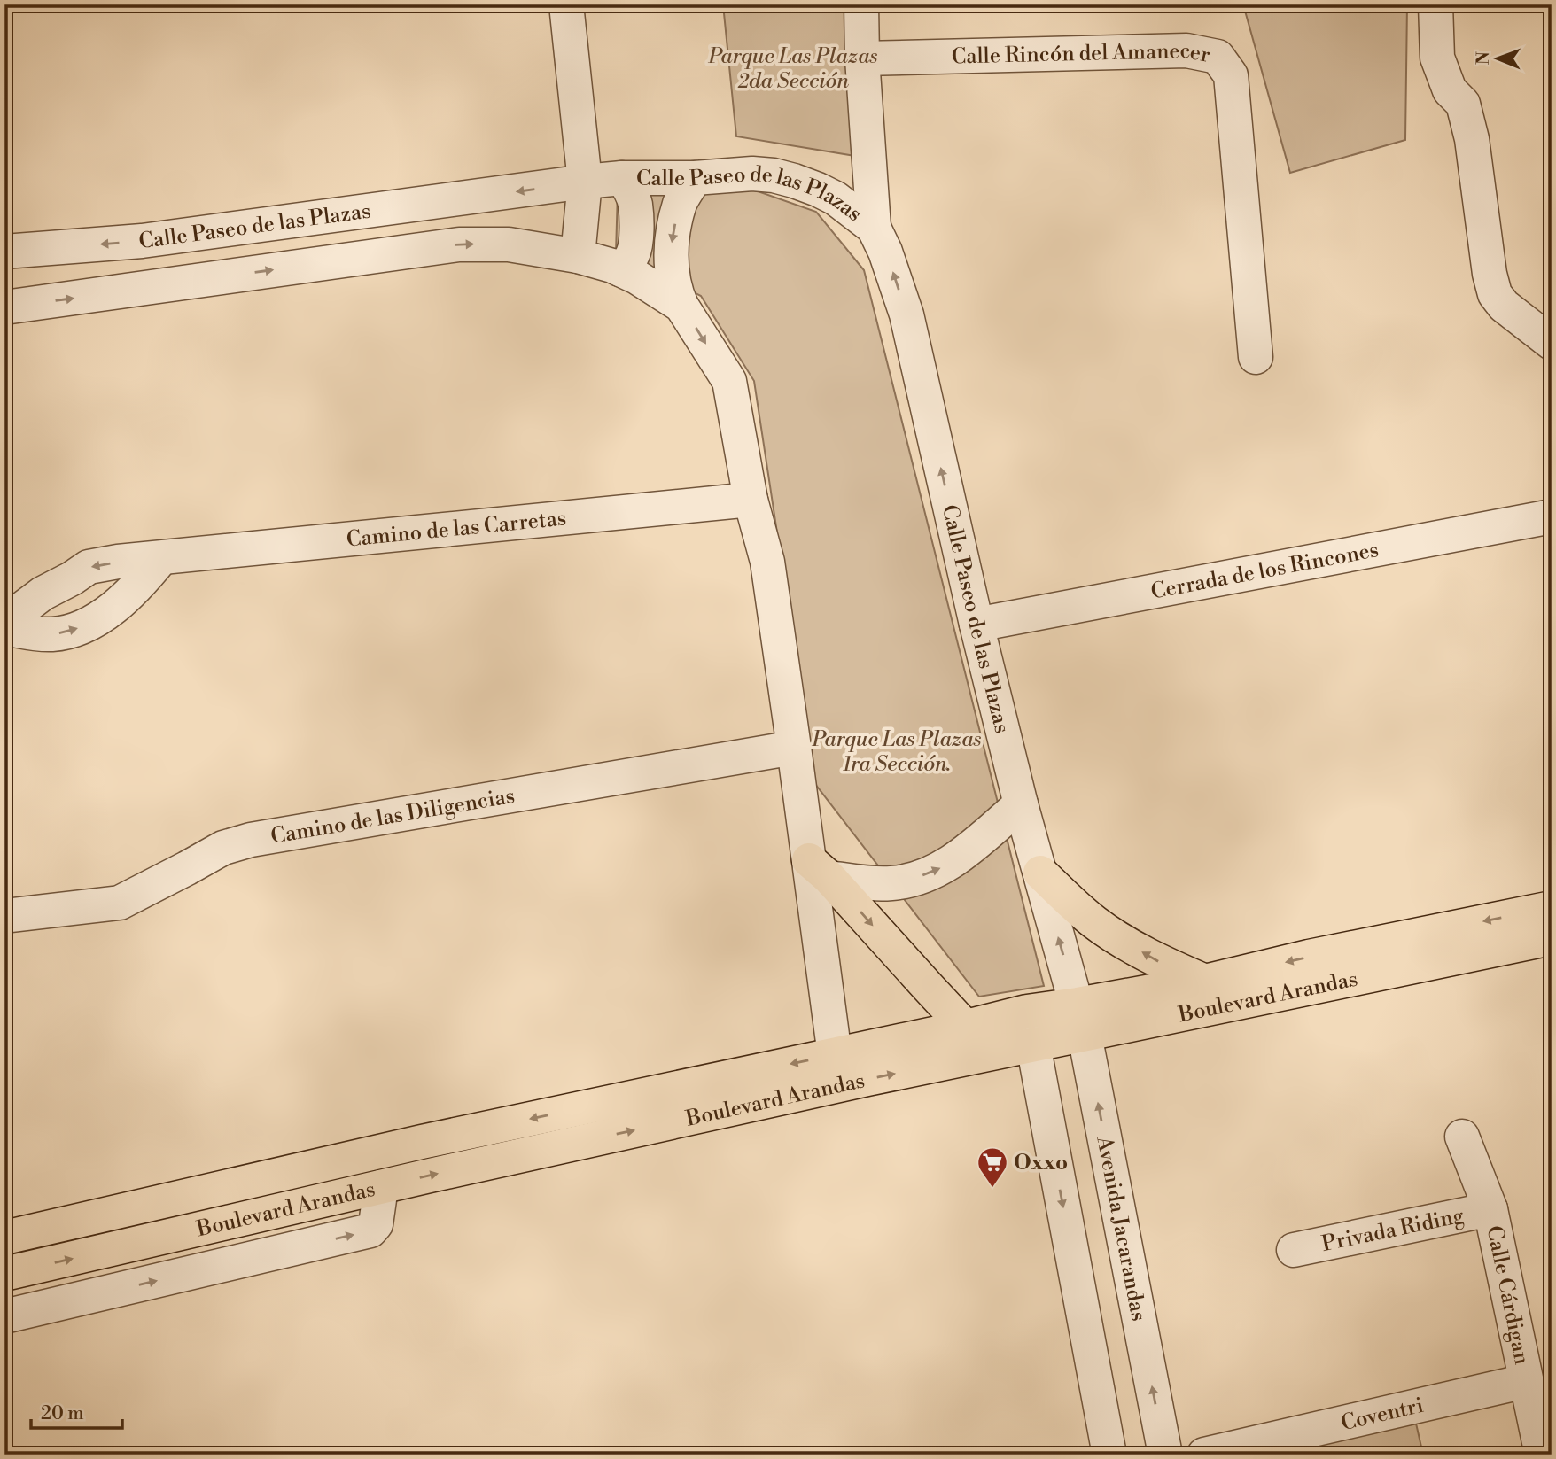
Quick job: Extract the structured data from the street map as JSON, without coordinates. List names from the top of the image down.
{
  "streets": {
    "main road": ["Boulevard Arandas"],
    "street": [
      "Calle Rincón del Amanecer",
      "Calle Paseo de las Plazas",
      "Camino de las Carretas",
      "Cerrada de los Rincones",
      "Camino de las Diligencias",
      "Avenida Jacarandas",
      "Privada Riding",
      "Calle Cárdigan",
      "Coventri"
    ]
  },
  "crossings": [
    ["Calle Paseo de las Plazas", "Camino de las Carretas"],
    ["Calle Paseo de las Plazas", "Cerrada de los Rincones"],
    ["Calle Paseo de las Plazas", "Camino de las Diligencias"],
    ["Calle Paseo de las Plazas", "Boulevard Arandas"],
    ["Calle Paseo de las Plazas", "Avenida Jacarandas"],
    ["Boulevard Arandas", "Avenida Jacarandas"],
    ["Privada Riding", "Calle Cárdigan"],
    ["Calle Cárdigan", "Coventri"]
  ],
  "parks": ["Parque Las Plazas 2da Sección", "Parque Las Plazas 1ra Sección."],
  "places": {
    "supermarket": ["Oxxo"]
  },
  "scale_bar": "20 m",
  "north": "left"
}
